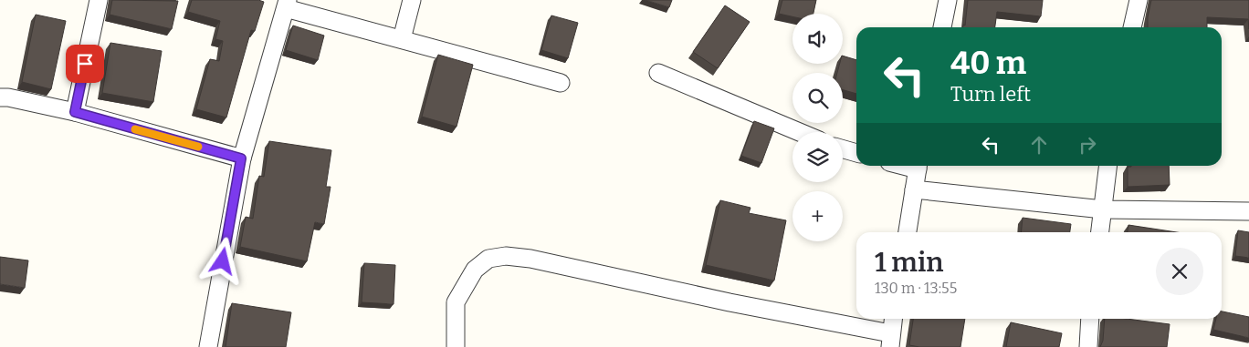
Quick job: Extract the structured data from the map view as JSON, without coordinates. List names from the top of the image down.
{
  "page": {
    "map_buttons": "+",
    "turn": ["40 m", "Turn left"],
    "heading": ["1 min", "130 m · 13:55"]
  }
}
